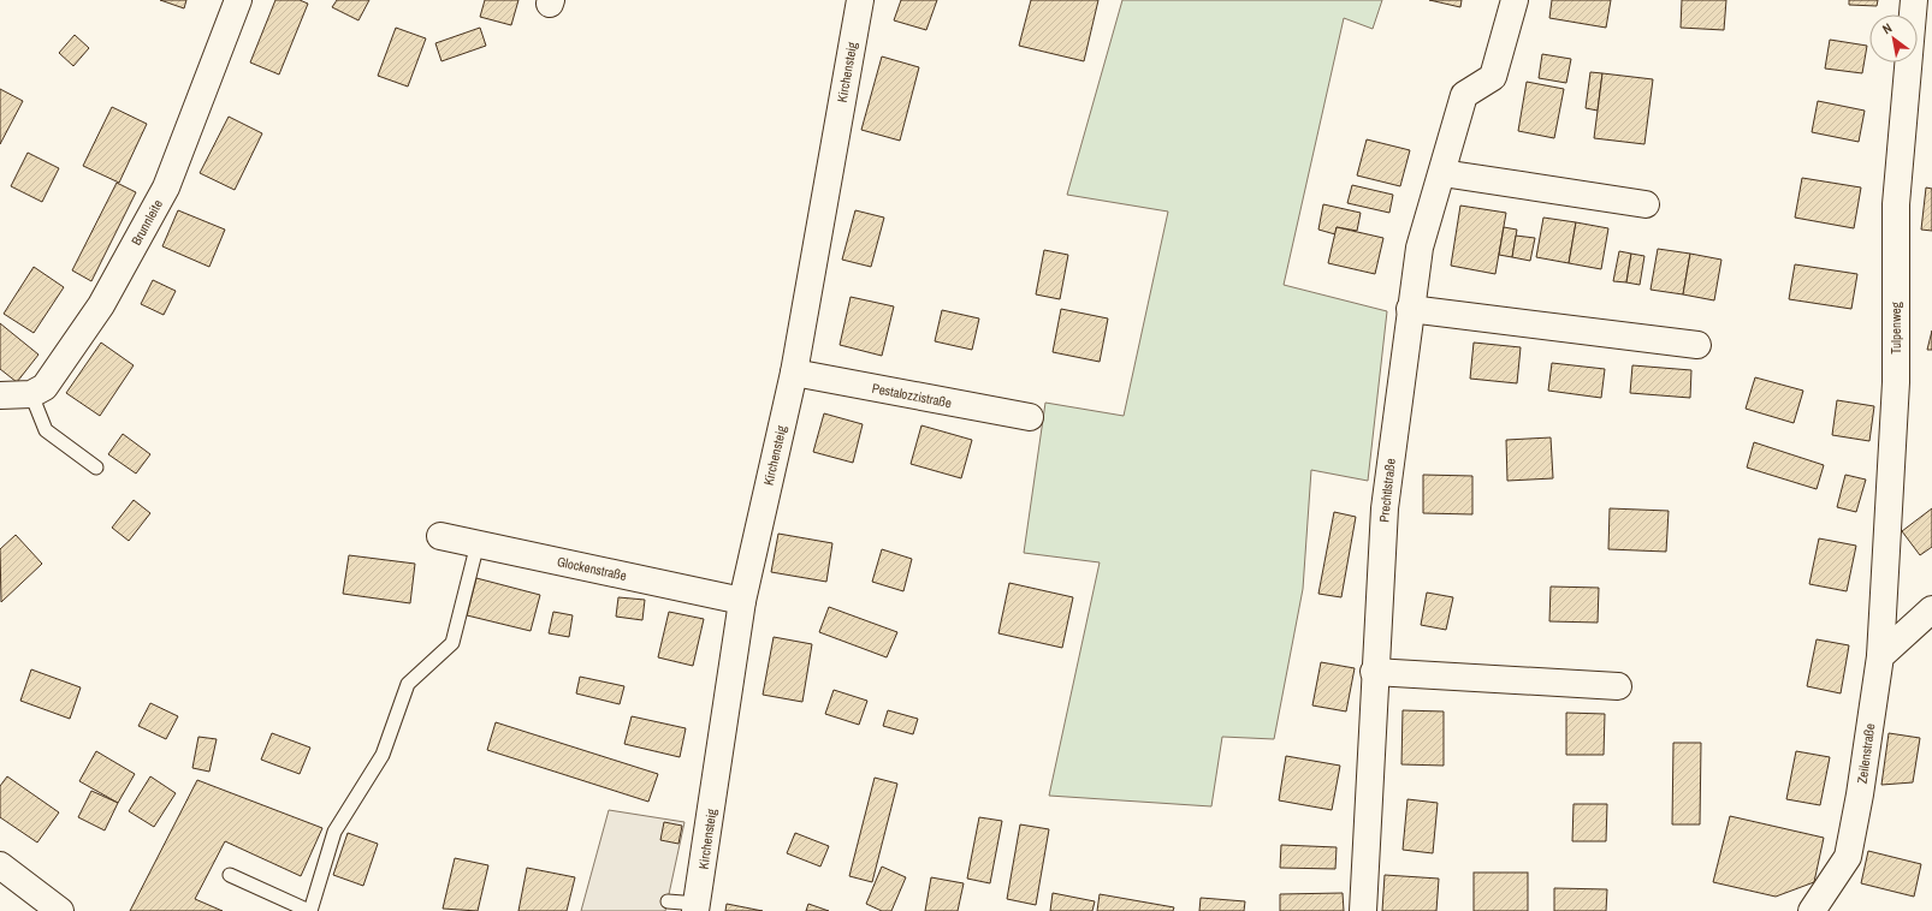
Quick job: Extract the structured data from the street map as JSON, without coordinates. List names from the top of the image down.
{
  "streets": {
    "street": [
      "Kirchensteig",
      "Brunnleite",
      "Tulpenweg",
      "Pestalozzistraße",
      "Prechtlstraße",
      "Glockenstraße",
      "Zeilenstraße"
    ]
  },
  "crossings": [
    ["Kirchensteig", "Pestalozzistraße"],
    ["Kirchensteig", "Glockenstraße"],
    ["Tulpenweg", "Zeilenstraße"]
  ],
  "north": "top left"
}
